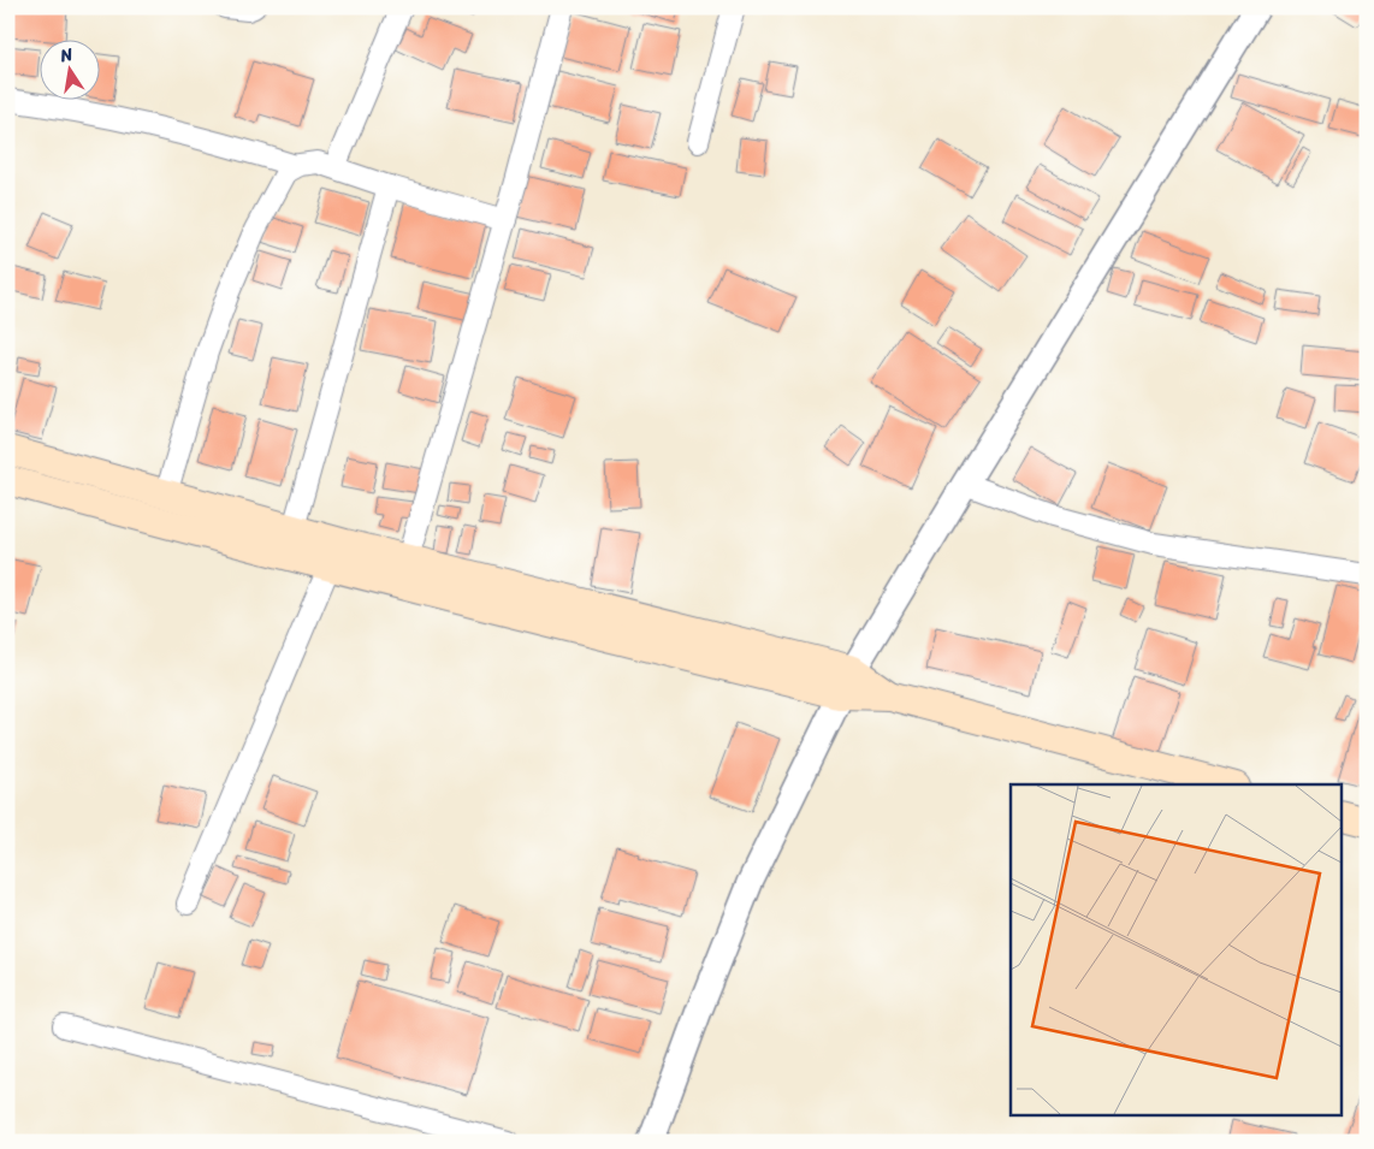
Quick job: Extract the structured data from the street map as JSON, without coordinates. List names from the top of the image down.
{
  "north": "top"
}
